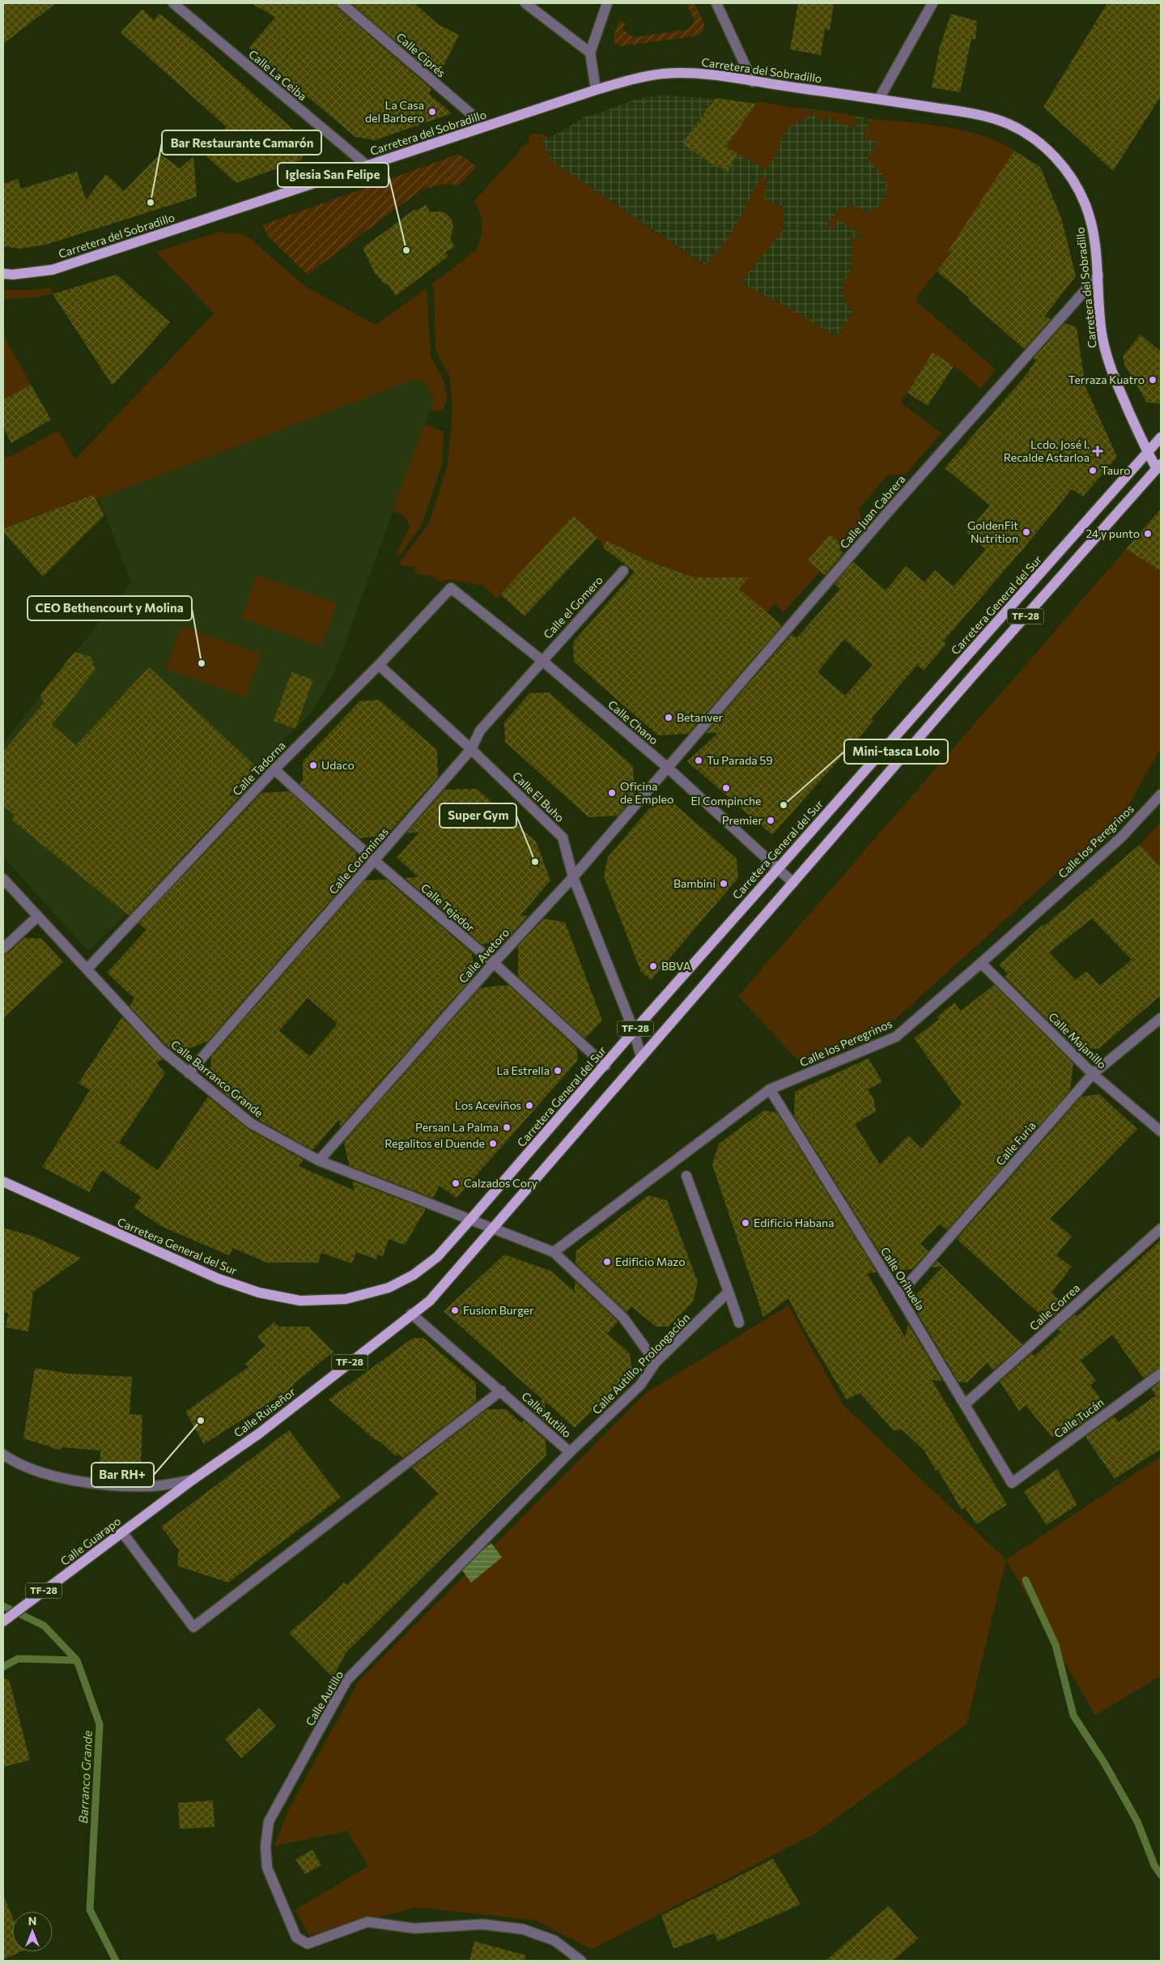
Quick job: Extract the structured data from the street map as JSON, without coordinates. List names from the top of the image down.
{
  "streets": {
    "main road": [
      "Carretera del Sobradillo",
      "Carretera General del Sur",
      "TF-28",
      "Calle Ruiseñor",
      "Calle Guarapo"
    ],
    "street": [
      "Calle Ciprés",
      "Calle La Ceiba",
      "Calle Juan Cabrera",
      "Calle el Gomero",
      "Calle Chano",
      "Calle Tadorna",
      "Calle El Buho",
      "Calle los Peregrinos",
      "Calle Corominas",
      "Calle Tejedor",
      "Calle Avetoro",
      "Calle Majanillo",
      "Calle Barranco Grande",
      "Calle Furia",
      "Calle Orihuela",
      "Calle Correa",
      "Calle Autillo, Prolongación",
      "Calle Autillo",
      "Calle Tucán"
    ]
  },
  "crossings": [
    ["Calle Ciprés", "Carretera del Sobradillo"],
    ["Carretera del Sobradillo", "Calle La Ceiba"],
    ["Carretera del Sobradillo", "Calle Juan Cabrera"],
    ["Carretera del Sobradillo", "Carretera General del Sur"],
    ["Carretera del Sobradillo", "TF-28"],
    ["Calle Juan Cabrera", "Calle Chano"],
    ["Calle Juan Cabrera", "Calle Avetoro"],
    ["Carretera General del Sur", "Calle Chano"],
    ["Carretera General del Sur", "Calle El Buho"],
    ["Carretera General del Sur", "Calle Tejedor"],
    ["Carretera General del Sur", "Calle Barranco Grande"],
    ["Calle el Gomero", "Calle Chano"],
    ["Calle el Gomero", "Calle Corominas"],
    ["TF-28", "Calle Chano"],
    ["TF-28", "Calle El Buho"],
    ["TF-28", "Calle Barranco Grande"],
    ["TF-28", "Calle Ruiseñor"],
    ["Calle Chano", "Calle Tadorna"],
    ["Calle Chano", "Calle Corominas"],
    ["Calle Chano", "Calle Avetoro"],
    ["Calle Tadorna", "Calle El Buho"],
    ["Calle Tadorna", "Calle Tejedor"],
    ["Calle Tadorna", "Calle Barranco Grande"],
    ["Calle El Buho", "Calle Corominas"],
    ["Calle El Buho", "Calle Avetoro"],
    ["Calle los Peregrinos", "Calle Majanillo"],
    ["Calle los Peregrinos", "Calle Barranco Grande"],
    ["Calle los Peregrinos", "Calle Orihuela"],
    ["Calle Corominas", "Calle Tejedor"],
    ["Calle Corominas", "Calle Barranco Grande"],
    ["Calle Tejedor", "Calle Avetoro"],
    ["Calle Avetoro", "Calle Barranco Grande"],
    ["Calle Majanillo", "Calle Furia"],
    ["Calle Barranco Grande", "Calle Ruiseñor"],
    ["Calle Furia", "Calle Orihuela"],
    ["Calle Orihuela", "Calle Correa"],
    ["Calle Orihuela", "Calle Tucán"],
    ["Calle Autillo, Prolongación", "Calle Autillo"],
    ["Calle Ruiseñor", "Calle Autillo"],
    ["Calle Ruiseñor", "Calle Guarapo"]
  ],
  "water": ["Barranco Grande"],
  "places": {
    "other": [
      "La Casa del Barbero",
      "Bar Restaurante Camarón",
      "Iglesia San Felipe",
      "Terraza Kuatro",
      "Tauro",
      "GoldenFit Nutrition",
      "24 y punto",
      "CEO Bethencourt y Molina",
      "Betanver",
      "Tu Parada 59",
      "Udaco",
      "El Compinche",
      "Oficina de Empleo",
      "Mini-tasca Lolo",
      "Premier",
      "Super Gym",
      "Bambini",
      "BBVA",
      "La Estrella",
      "Los Aceviños",
      "Persan La Palma",
      "Regalitos el Duende",
      "Calzados Cory",
      "Edificio Habana",
      "Edificio Mazo",
      "Fusion Burger",
      "Bar RH+"
    ],
    "health": ["Lcdo. José I. Recalde Astarloa"]
  },
  "north": "top"
}
